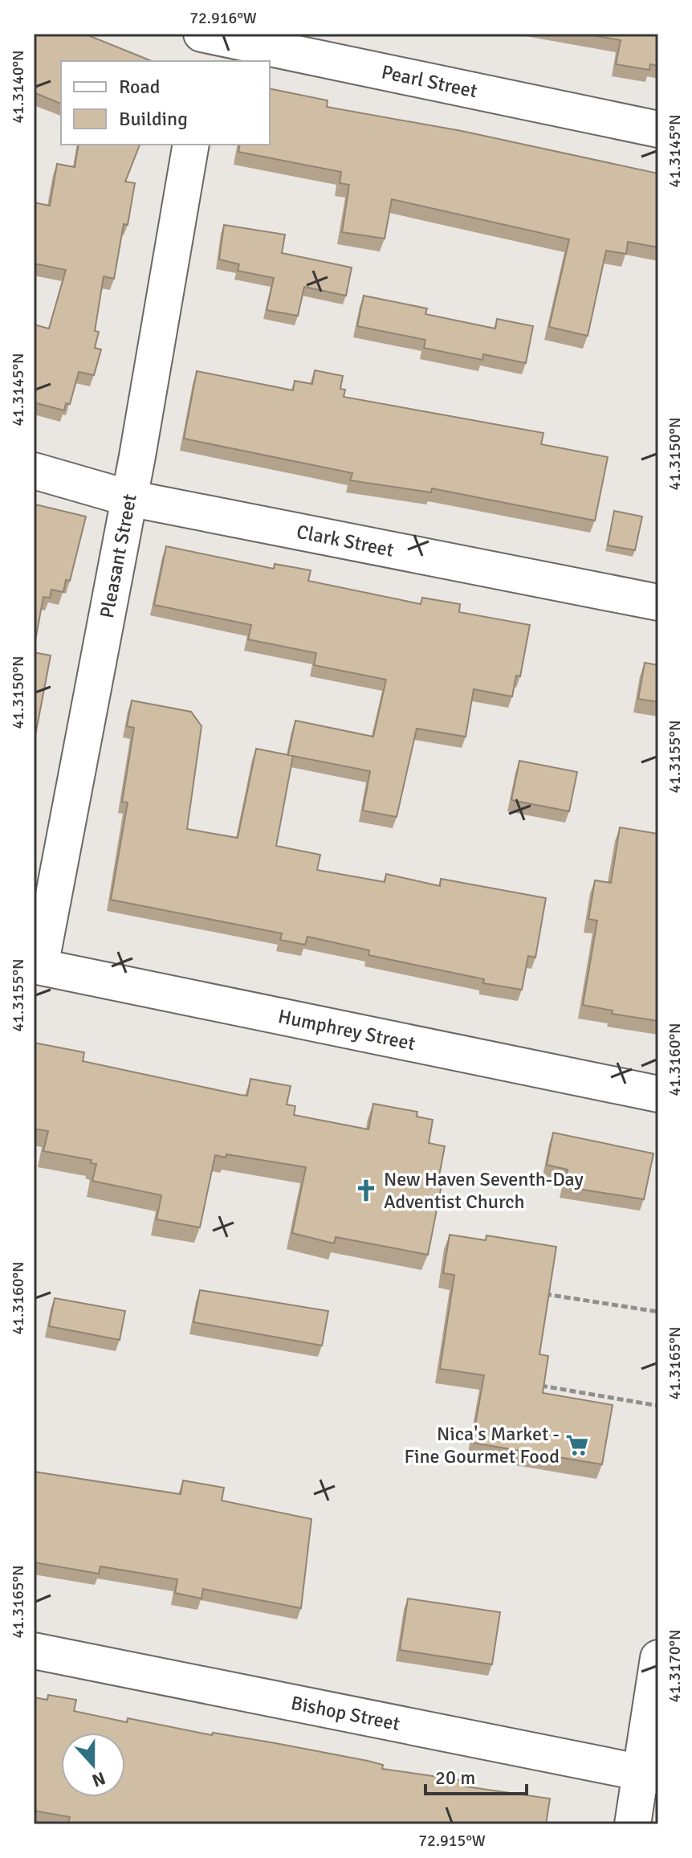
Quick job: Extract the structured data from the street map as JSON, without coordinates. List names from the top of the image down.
{
  "streets": {
    "street": [
      "Pearl Street",
      "Clark Street",
      "Pleasant Street",
      "Humphrey Street",
      "Bishop Street"
    ]
  },
  "crossings": [
    ["Clark Street", "Pleasant Street"],
    ["Pleasant Street", "Humphrey Street"]
  ],
  "places": {
    "church": ["New Haven Seventh-Day Adventist Church"],
    "supermarket": ["Nica's Market - Fine Gourmet Food"]
  },
  "legend": ["Road", "Building"],
  "scale_bar": "20 m",
  "north": "bottom",
  "coordinates": [
    "72.916°W",
    "41.3140°N",
    "41.3145°N",
    "41.3150°N",
    "41.3155°N",
    "41.3160°N",
    "41.3165°N",
    "41.3170°N",
    "72.915°W"
  ]
}
